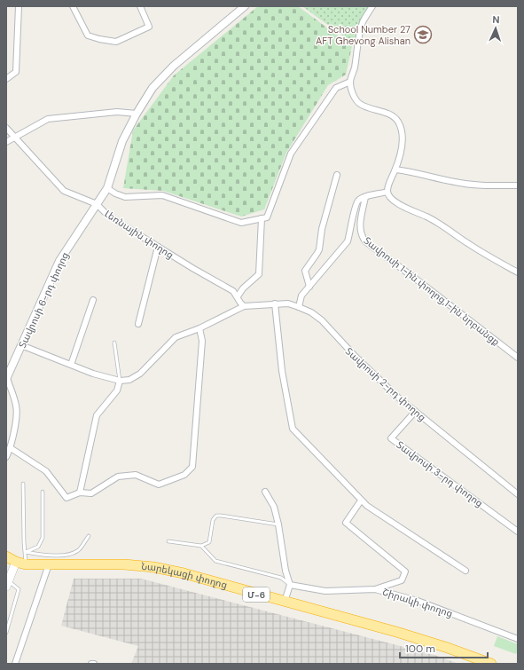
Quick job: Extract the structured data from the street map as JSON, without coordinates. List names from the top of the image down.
{
  "streets": {
    "highway": ["Նարեկացի փողոց", "Մ-6"],
    "street": [
      "Լեռնային փողոց",
      "Տավրոսի 1-ին փողոց,1-ին նրբանցք",
      "Տավրոսի 6-րդ փողոց",
      "Տավրոսի 2-րդ փողոց",
      "Տավրոսի 3-րդ փողոց",
      "Շիրակի փողոց"
    ]
  },
  "crossings": [
    ["Լեռնային փողոց", "Տավրոսի 6-րդ փողոց"],
    ["Լեռնային փողոց", "Տավրոսի 2-րդ փողոց"],
    ["Տավրոսի 2-րդ փողոց", "Տավրոսի 3-րդ փողոց"],
    ["Նարեկացի փողոց", "Մ-6"]
  ],
  "places": {
    "school or university": ["School Number 27 AFT Ghevong Alishan"]
  },
  "scale_bar": "100 m",
  "north": "top"
}
